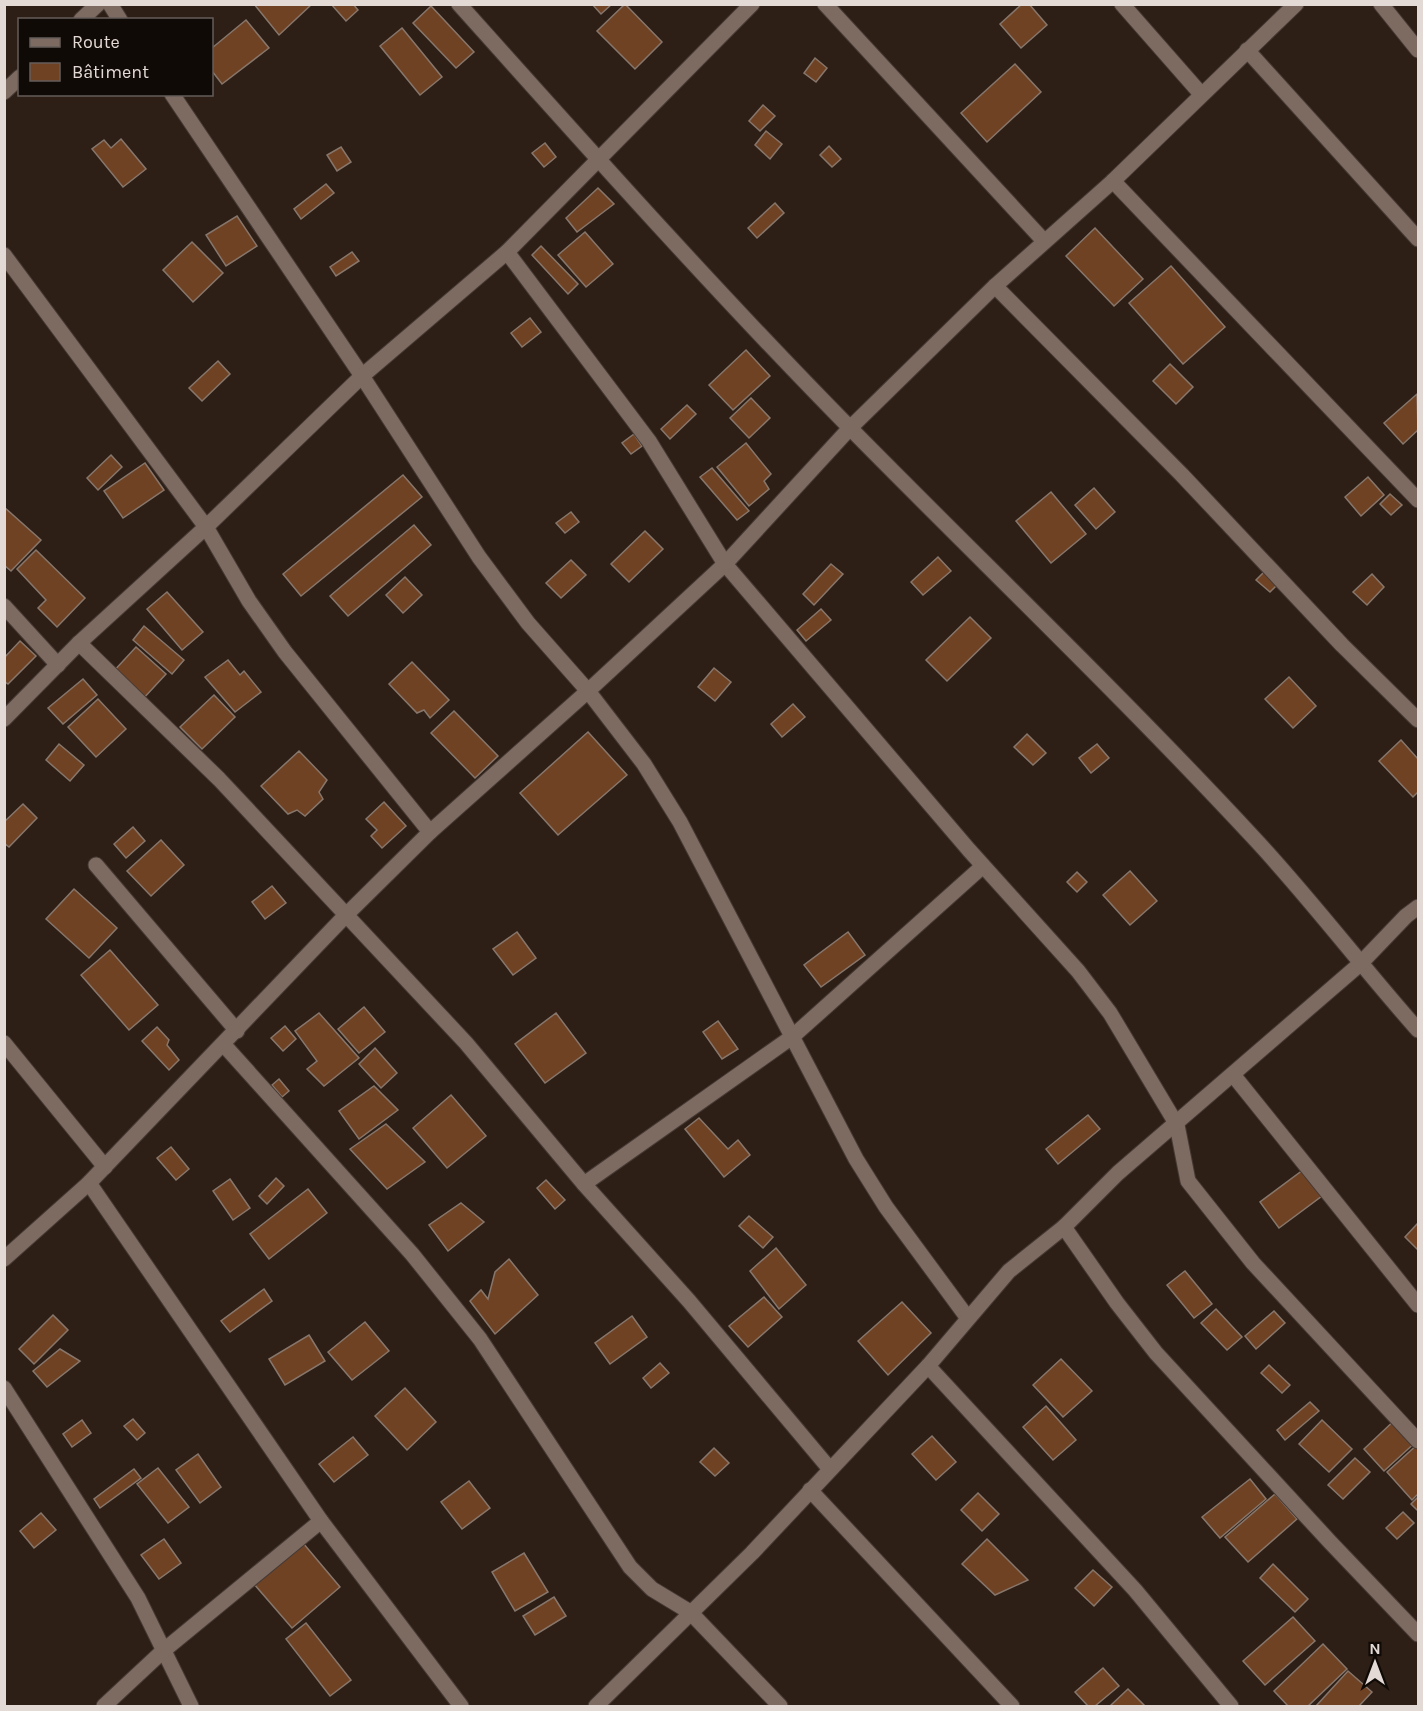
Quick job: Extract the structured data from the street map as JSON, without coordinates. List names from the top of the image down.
{
  "legend": ["Route", "Bâtiment"],
  "north": "top"
}
